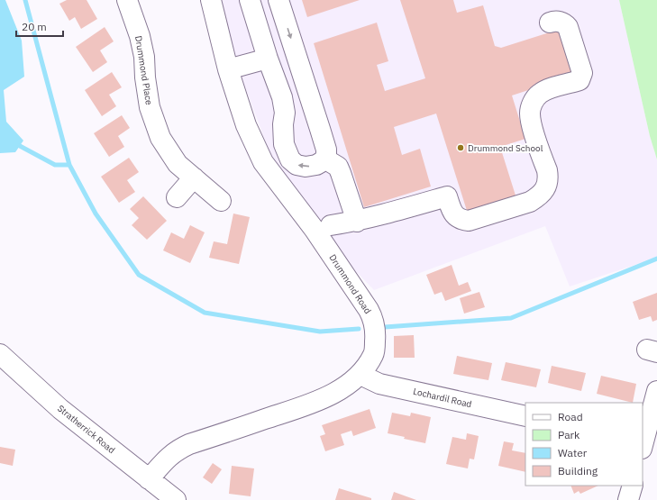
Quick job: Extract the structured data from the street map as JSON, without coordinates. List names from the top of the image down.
{
  "streets": {
    "street": [
      "Drummond Place",
      "Drummond Road",
      "Lochardil Road",
      "Stratherrick Road"
    ]
  },
  "crossings": [
    ["Drummond Road", "Lochardil Road"],
    ["Drummond Road", "Stratherrick Road"]
  ],
  "places": ["Drummond School"],
  "legend": [
    "Road",
    "Park",
    "Water",
    "Building"
  ],
  "scale_bar": "20 m"
}
